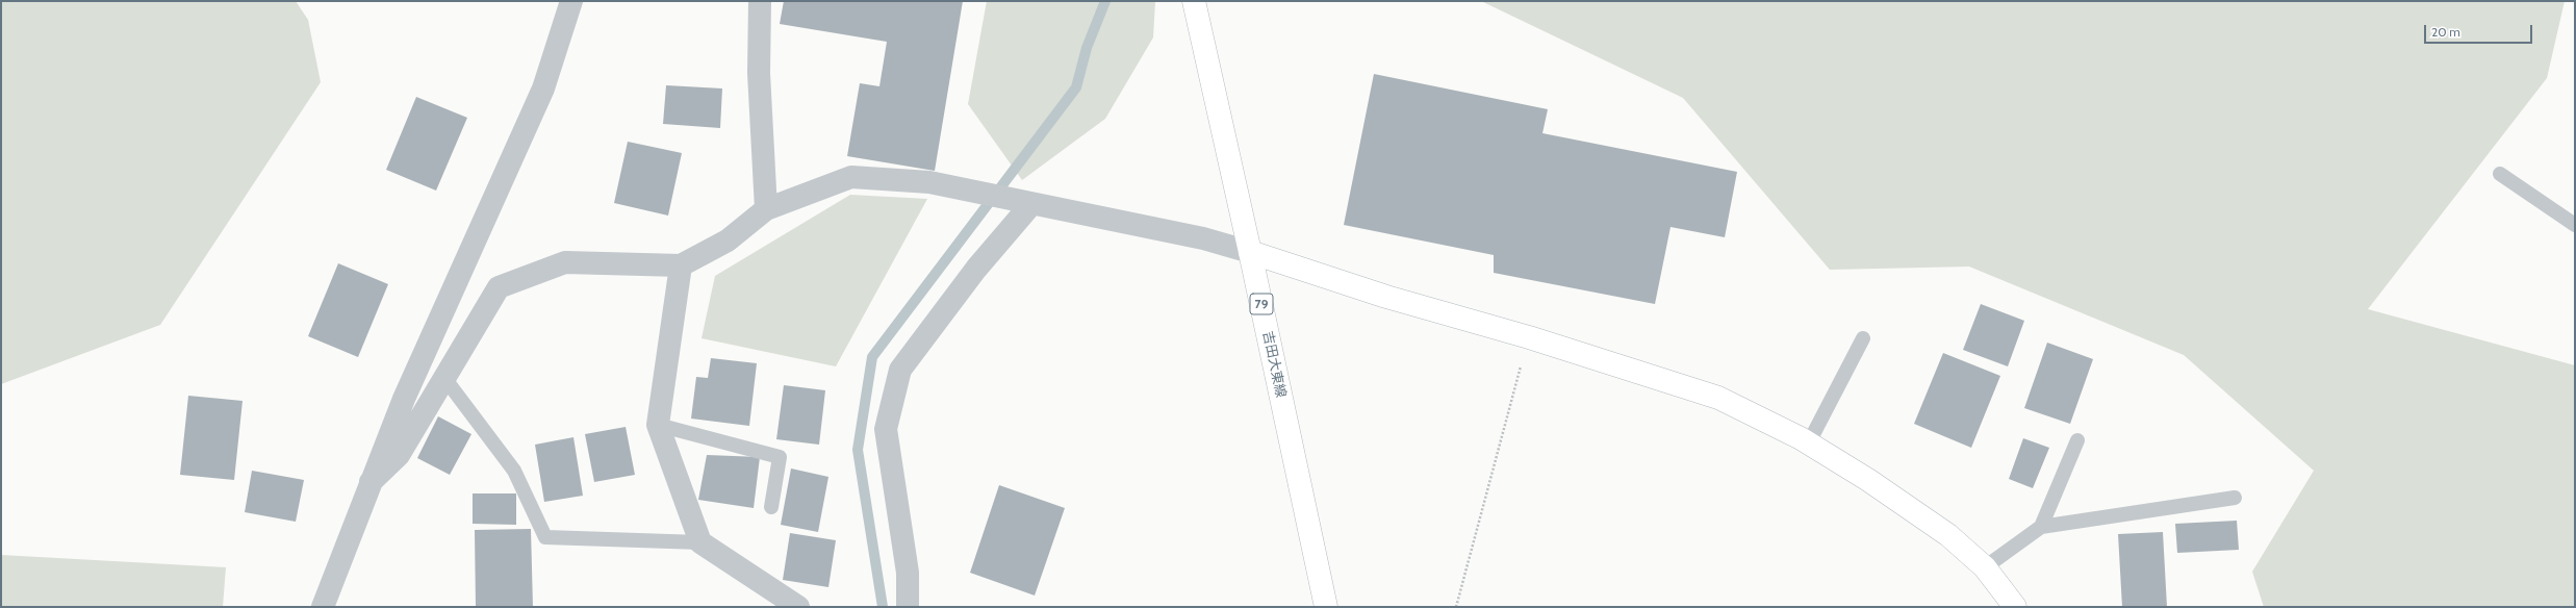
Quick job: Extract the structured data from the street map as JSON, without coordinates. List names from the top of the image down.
{
  "streets": {
    "street": ["79", "吉田大東線"]
  },
  "scale_bar": "20 m"
}
